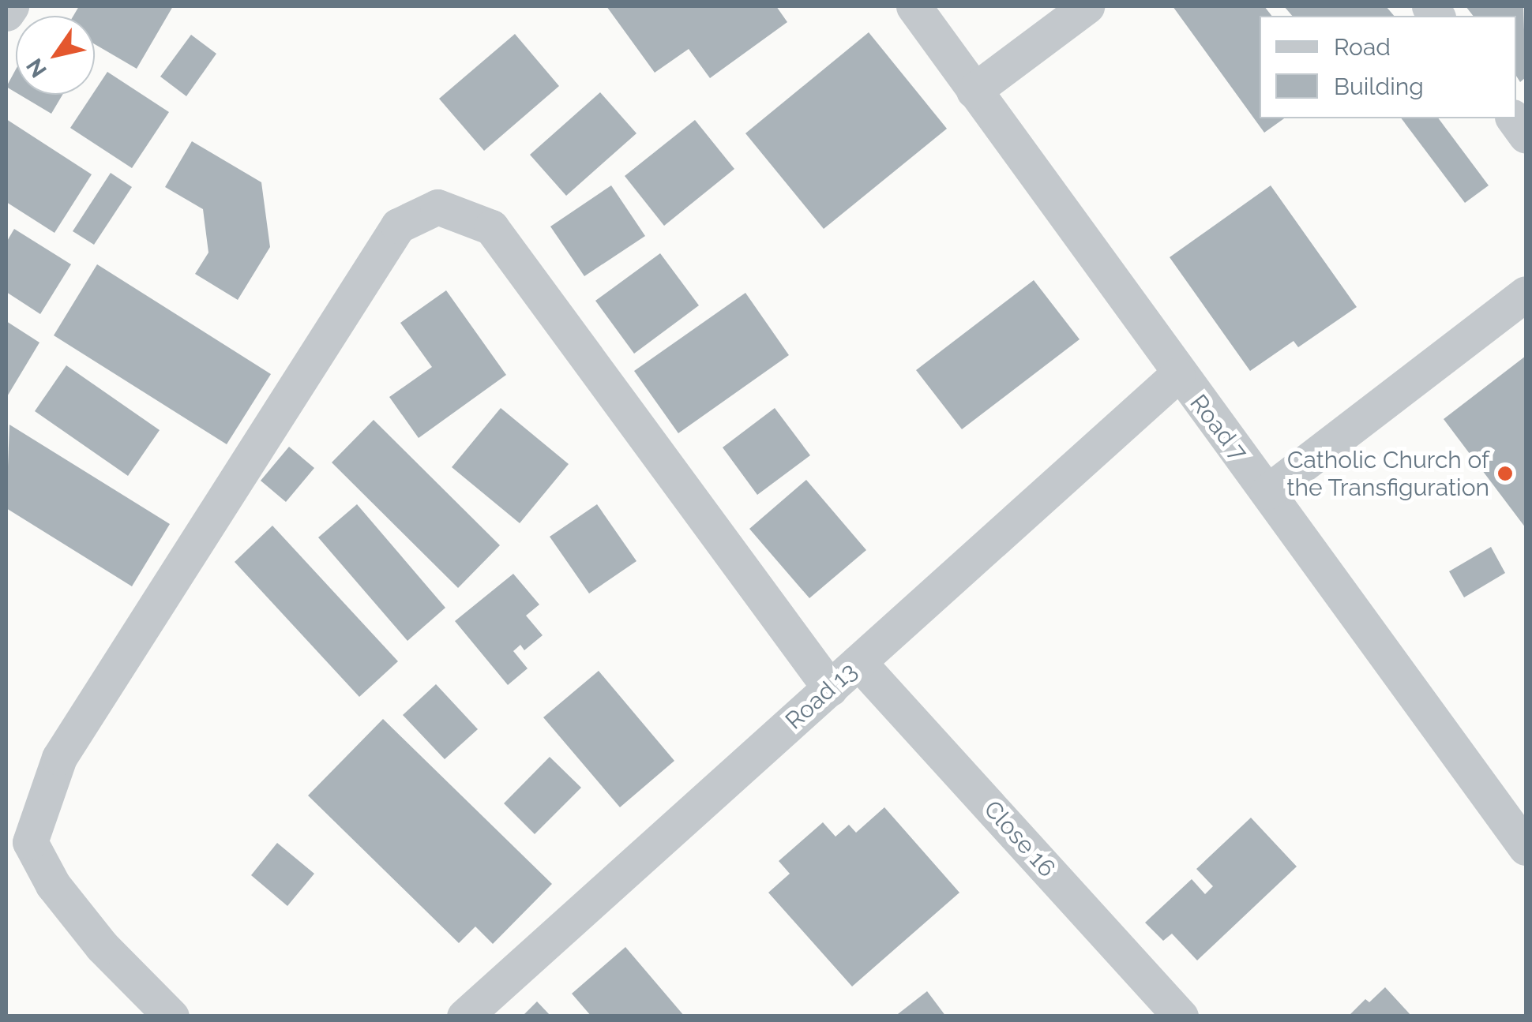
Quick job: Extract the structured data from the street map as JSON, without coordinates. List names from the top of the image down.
{
  "streets": {
    "street": ["Road 7", "Road 13", "Close 16"]
  },
  "crossings": [
    ["Road 7", "Road 13"],
    ["Road 13", "Close 16"]
  ],
  "places": ["Catholic Church of the Transfiguration"],
  "legend": ["Road", "Building"],
  "north": "bottom left"
}
